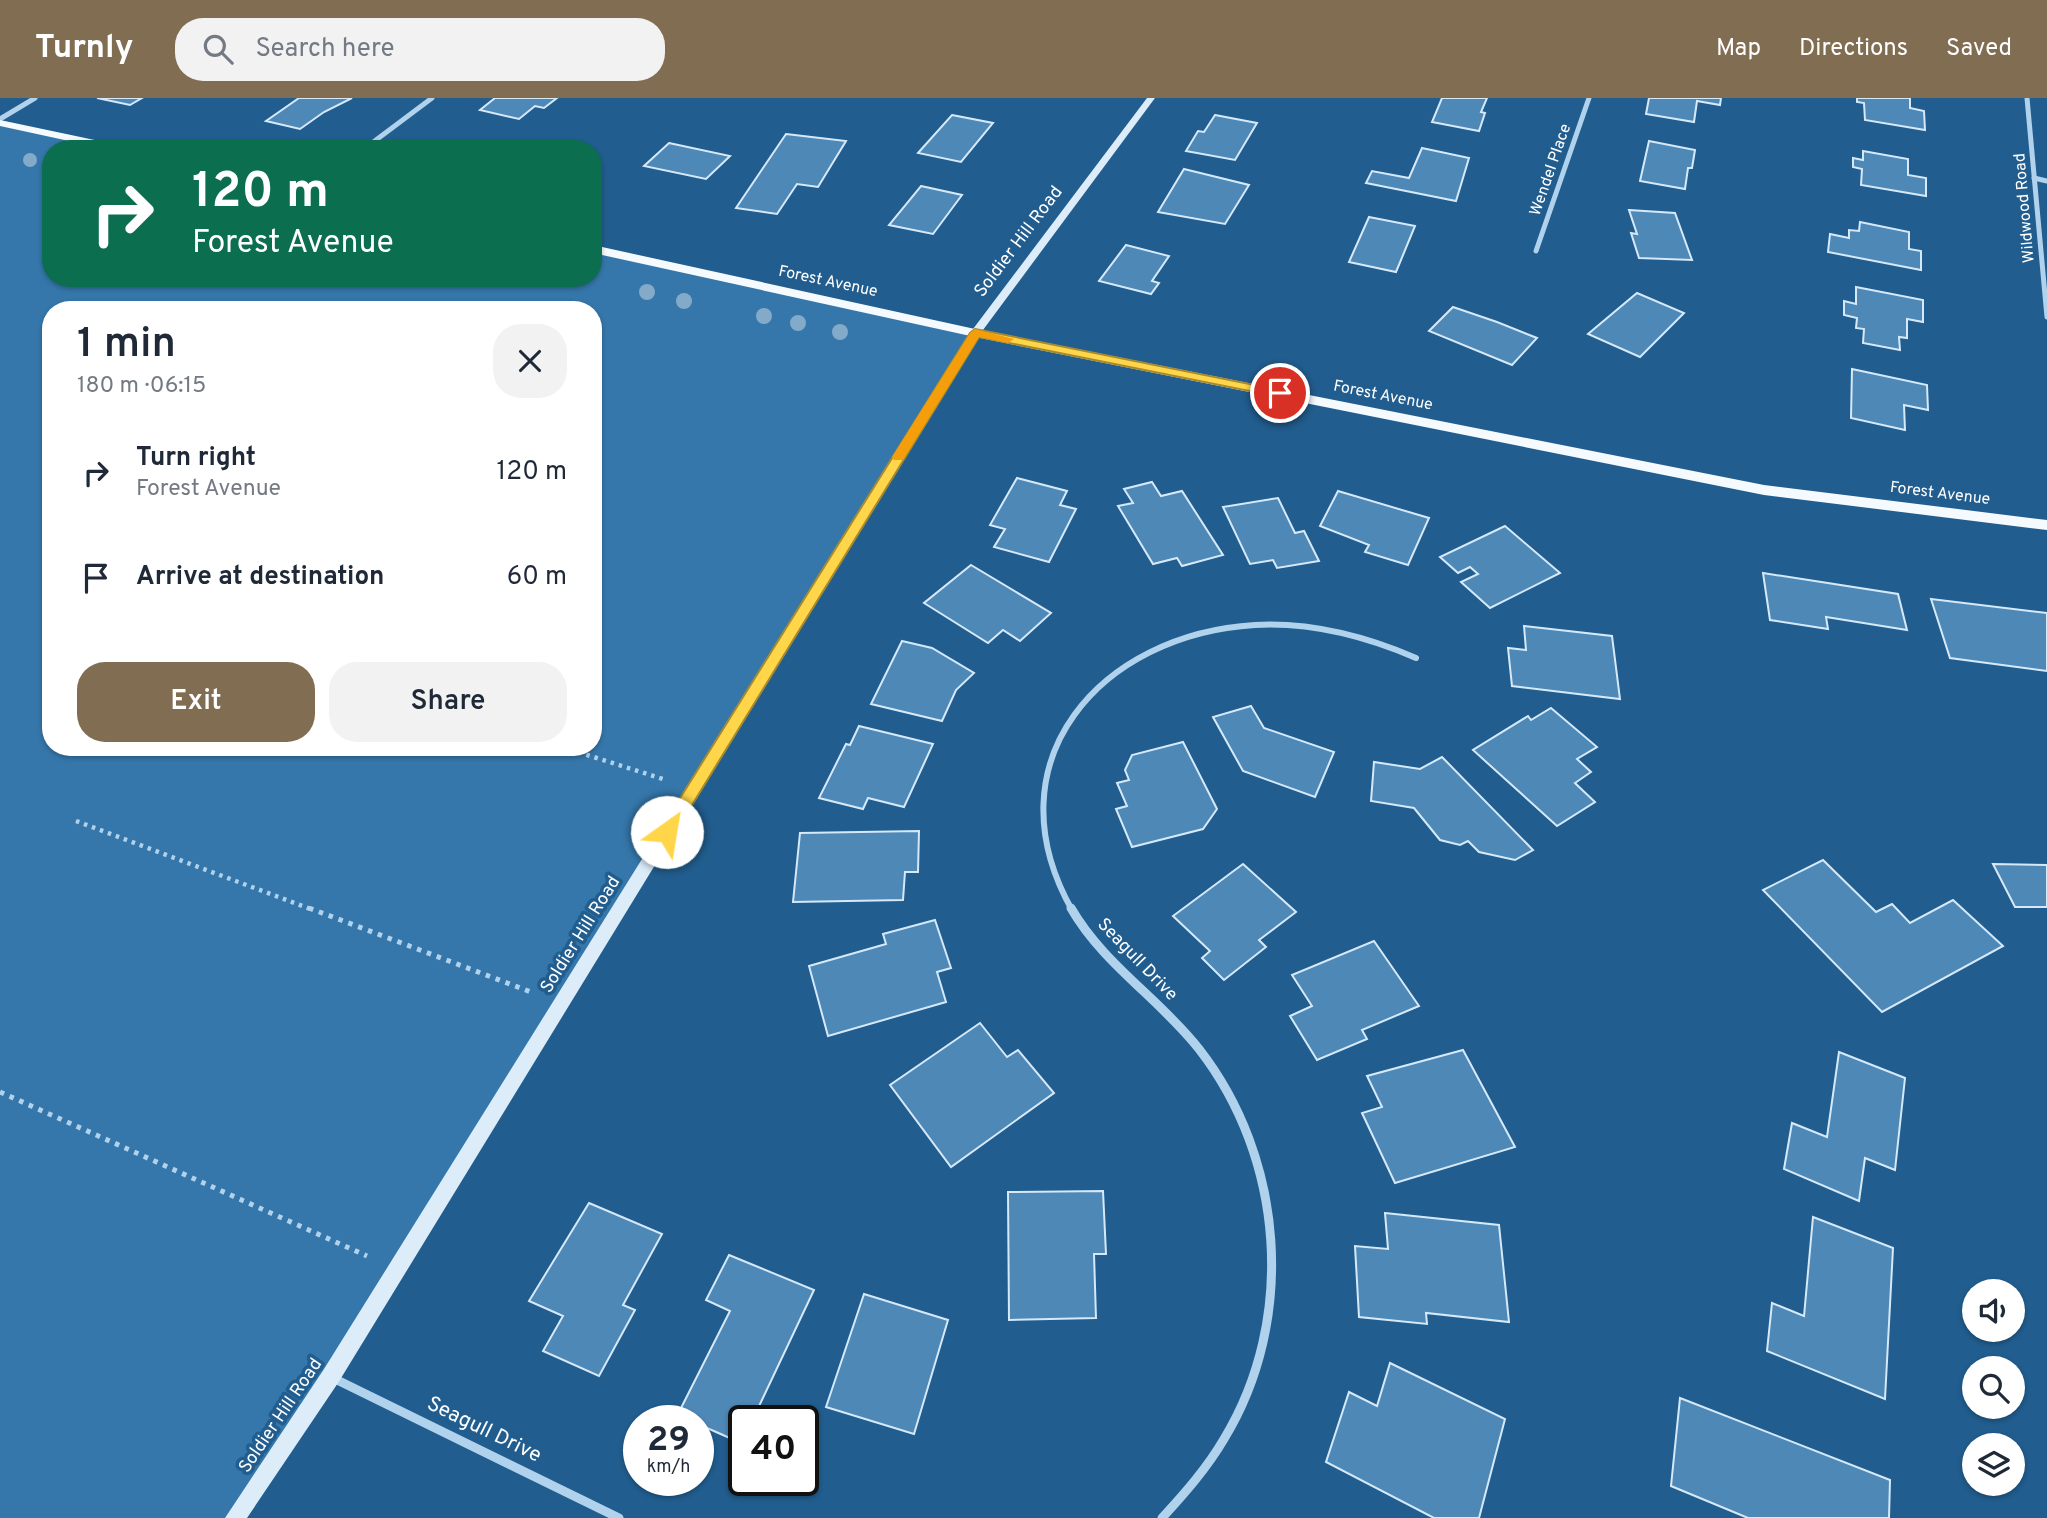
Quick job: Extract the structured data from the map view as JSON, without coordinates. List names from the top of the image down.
{
  "streets": {
    "main road": ["Forest Avenue"],
    "street": [
      "Wendel Place",
      "Wildwood Road",
      "Soldier Hill Road",
      "Seagull Drive"
    ]
  },
  "crossings": [
    ["Soldier Hill Road", "Forest Avenue"],
    ["Soldier Hill Road", "Seagull Drive"]
  ],
  "page": {
    "header": "Turnly",
    "search": "Search here",
    "nav": ["Map", "Directions", "Saved"],
    "turn": ["120 m", "Forest Avenue"],
    "heading": ["1 min", "180 m · 06:15"],
    "list": [
      {
        "name": "Turn right",
        "note": "Forest Avenue",
        "value": "120 m"
      },
      {
        "name": "Arrive at destination",
        "value": "60 m"
      }
    ],
    "buttons": ["Exit", "Share"],
    "speed": "29 km/h",
    "limit": "40"
  }
}
